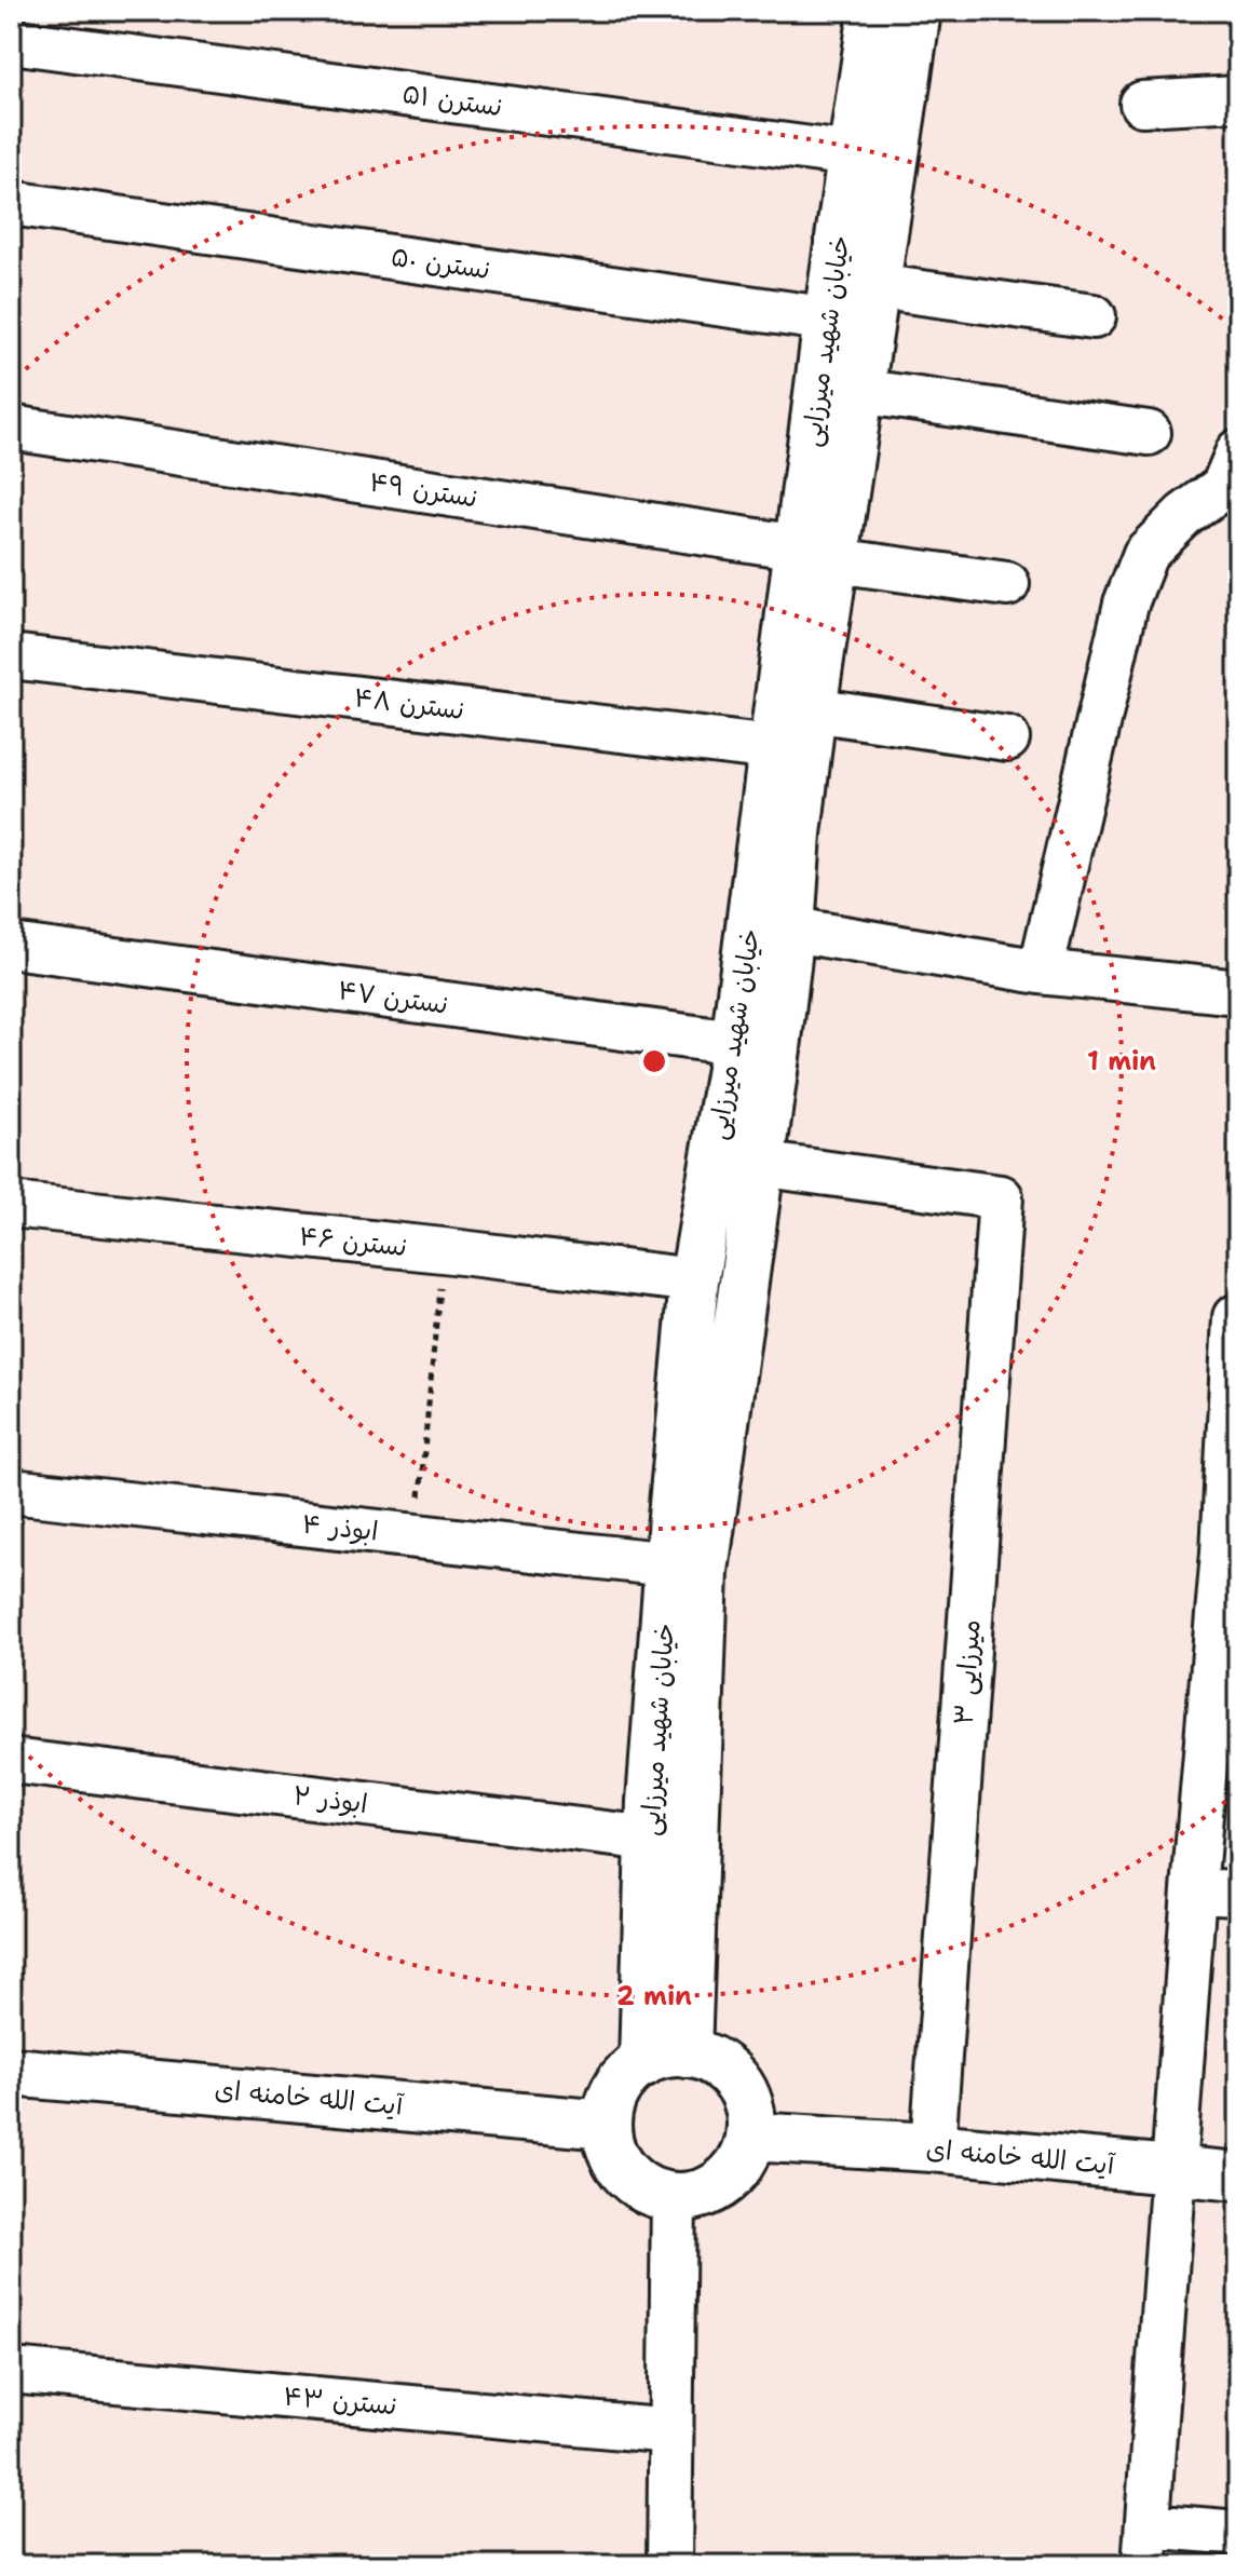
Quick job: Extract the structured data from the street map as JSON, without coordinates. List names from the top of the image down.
{
  "streets": {
    "street": [
      "نسترن ۵۱",
      "نسترن ۵۰",
      "خیابان شهید میرزایی",
      "نسترن ۴۹",
      "نسترن ۴۸",
      "نسترن ۴۷",
      "نسترن ۴۶",
      "ابوذر ۴",
      "میرزایی ۳",
      "ابوذر ۲",
      "آیت الله خامنه ای",
      "نسترن ۴۳"
    ]
  },
  "crossings": [
    ["نسترن ۵۱", "خیابان شهید میرزایی"],
    ["نسترن ۵۰", "خیابان شهید میرزایی"],
    ["خیابان شهید میرزایی", "نسترن ۴۹"],
    ["خیابان شهید میرزایی", "نسترن ۴۸"],
    ["خیابان شهید میرزایی", "نسترن ۴۷"],
    ["خیابان شهید میرزایی", "نسترن ۴۶"],
    ["خیابان شهید میرزایی", "ابوذر ۴"],
    ["خیابان شهید میرزایی", "میرزایی ۳"],
    ["خیابان شهید میرزایی", "ابوذر ۲"],
    ["خیابان شهید میرزایی", "آیت الله خامنه ای"],
    ["میرزایی ۳", "آیت الله خامنه ای"]
  ],
  "rings": ["1 min", "2 min"]
}
